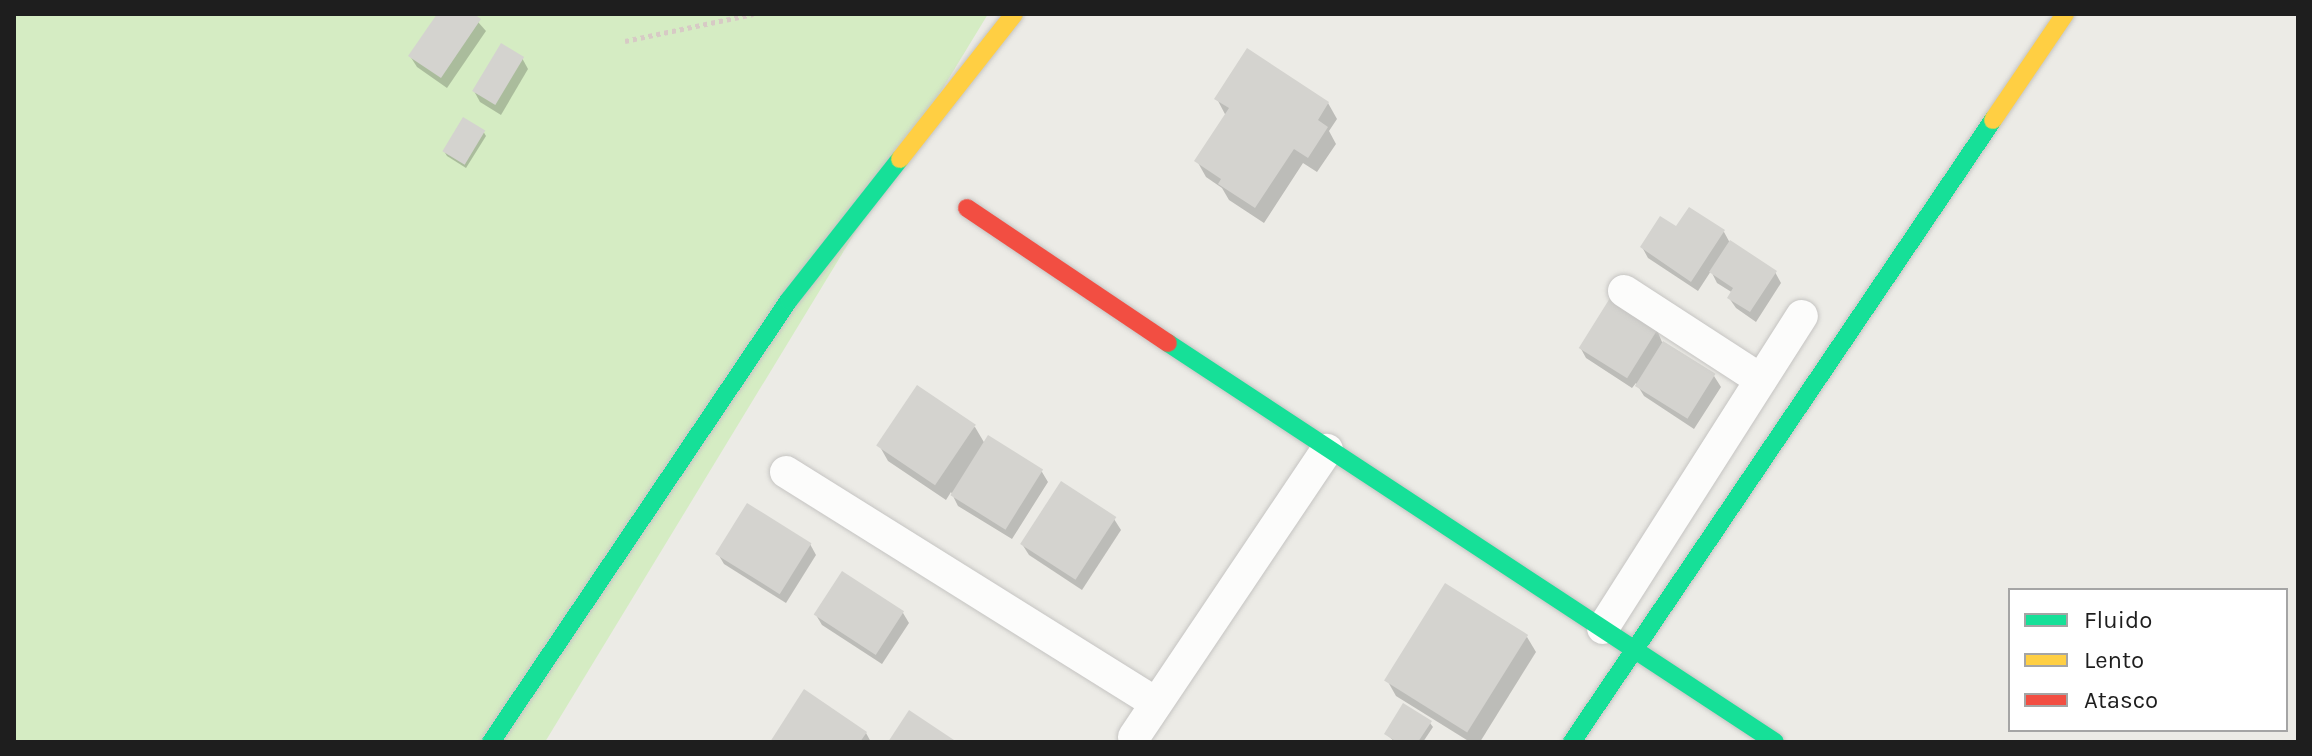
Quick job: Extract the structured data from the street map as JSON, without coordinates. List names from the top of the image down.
{
  "legend": ["Fluido", "Lento", "Atasco"]
}
